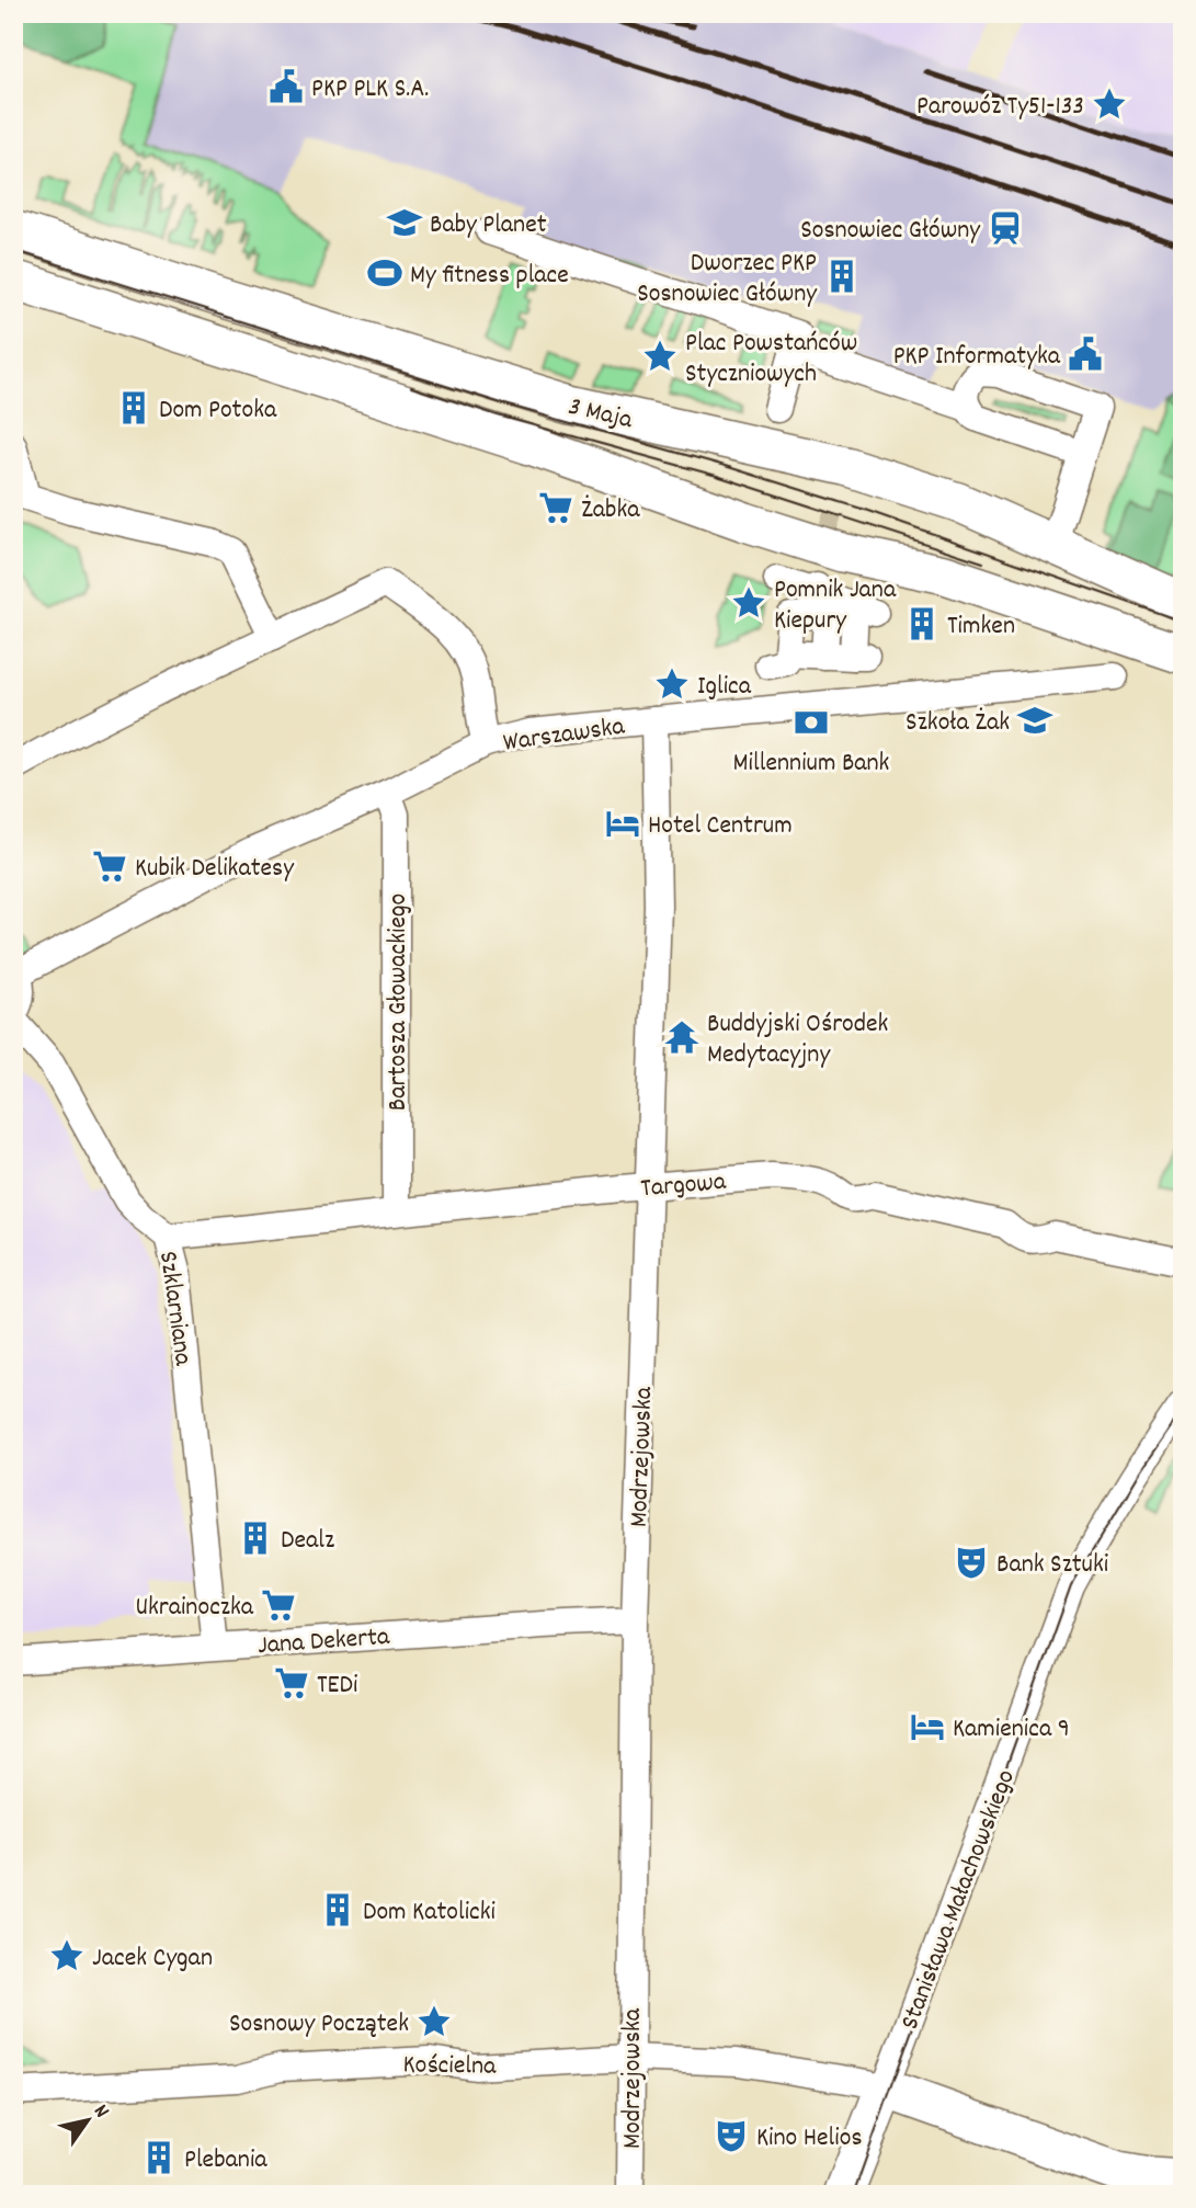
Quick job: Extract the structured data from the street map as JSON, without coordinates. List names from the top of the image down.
{
  "streets": {
    "main road": ["3 Maja", "Stanisława Małachowskiego"],
    "street": [
      "Warszawska",
      "Bartosza Głowackiego",
      "Targowa",
      "Szklarniana",
      "Modrzejowska",
      "Jana Dekerta",
      "Kościelna"
    ]
  },
  "crossings": [
    ["Warszawska", "Bartosza Głowackiego"],
    ["Warszawska", "Modrzejowska"],
    ["Bartosza Głowackiego", "Targowa"],
    ["Targowa", "Szklarniana"],
    ["Targowa", "Modrzejowska"],
    ["Szklarniana", "Jana Dekerta"],
    ["Modrzejowska", "Jana Dekerta"],
    ["Modrzejowska", "Kościelna"],
    ["Stanisława Małachowskiego", "Kościelna"]
  ],
  "places": {
    "public building": ["PKP PLK S.A.", "PKP Informatyka"],
    "place": [
      "Parowóz Ty51-133",
      "Plac Powstańców Styczniowych",
      "Pomnik Jana Kiepury",
      "Iglica",
      "Jacek Cygan",
      "Sosnowy Początek"
    ],
    "school or university": ["Baby Planet", "Szkoła Żak"],
    "station": ["Sosnowiec Główny"],
    "sports": ["My fitness place"],
    "building": [
      "Dworzec PKP Sosnowiec Główny",
      "Dom Potoka",
      "Timken",
      "Dealz",
      "Dom Katolicki",
      "Plebania"
    ],
    "supermarket": [
      "Żabka",
      "Kubik Delikatesy",
      "Ukrainoczka",
      "TEDi"
    ],
    "bank": ["Millennium Bank"],
    "hotel": ["Hotel Centrum", "Kamienica 9"],
    "temple": ["Buddyjski Ośrodek Medytacyjny"],
    "theatre": ["Bank Sztuki", "Kino Helios"]
  },
  "north": "top right"
}
